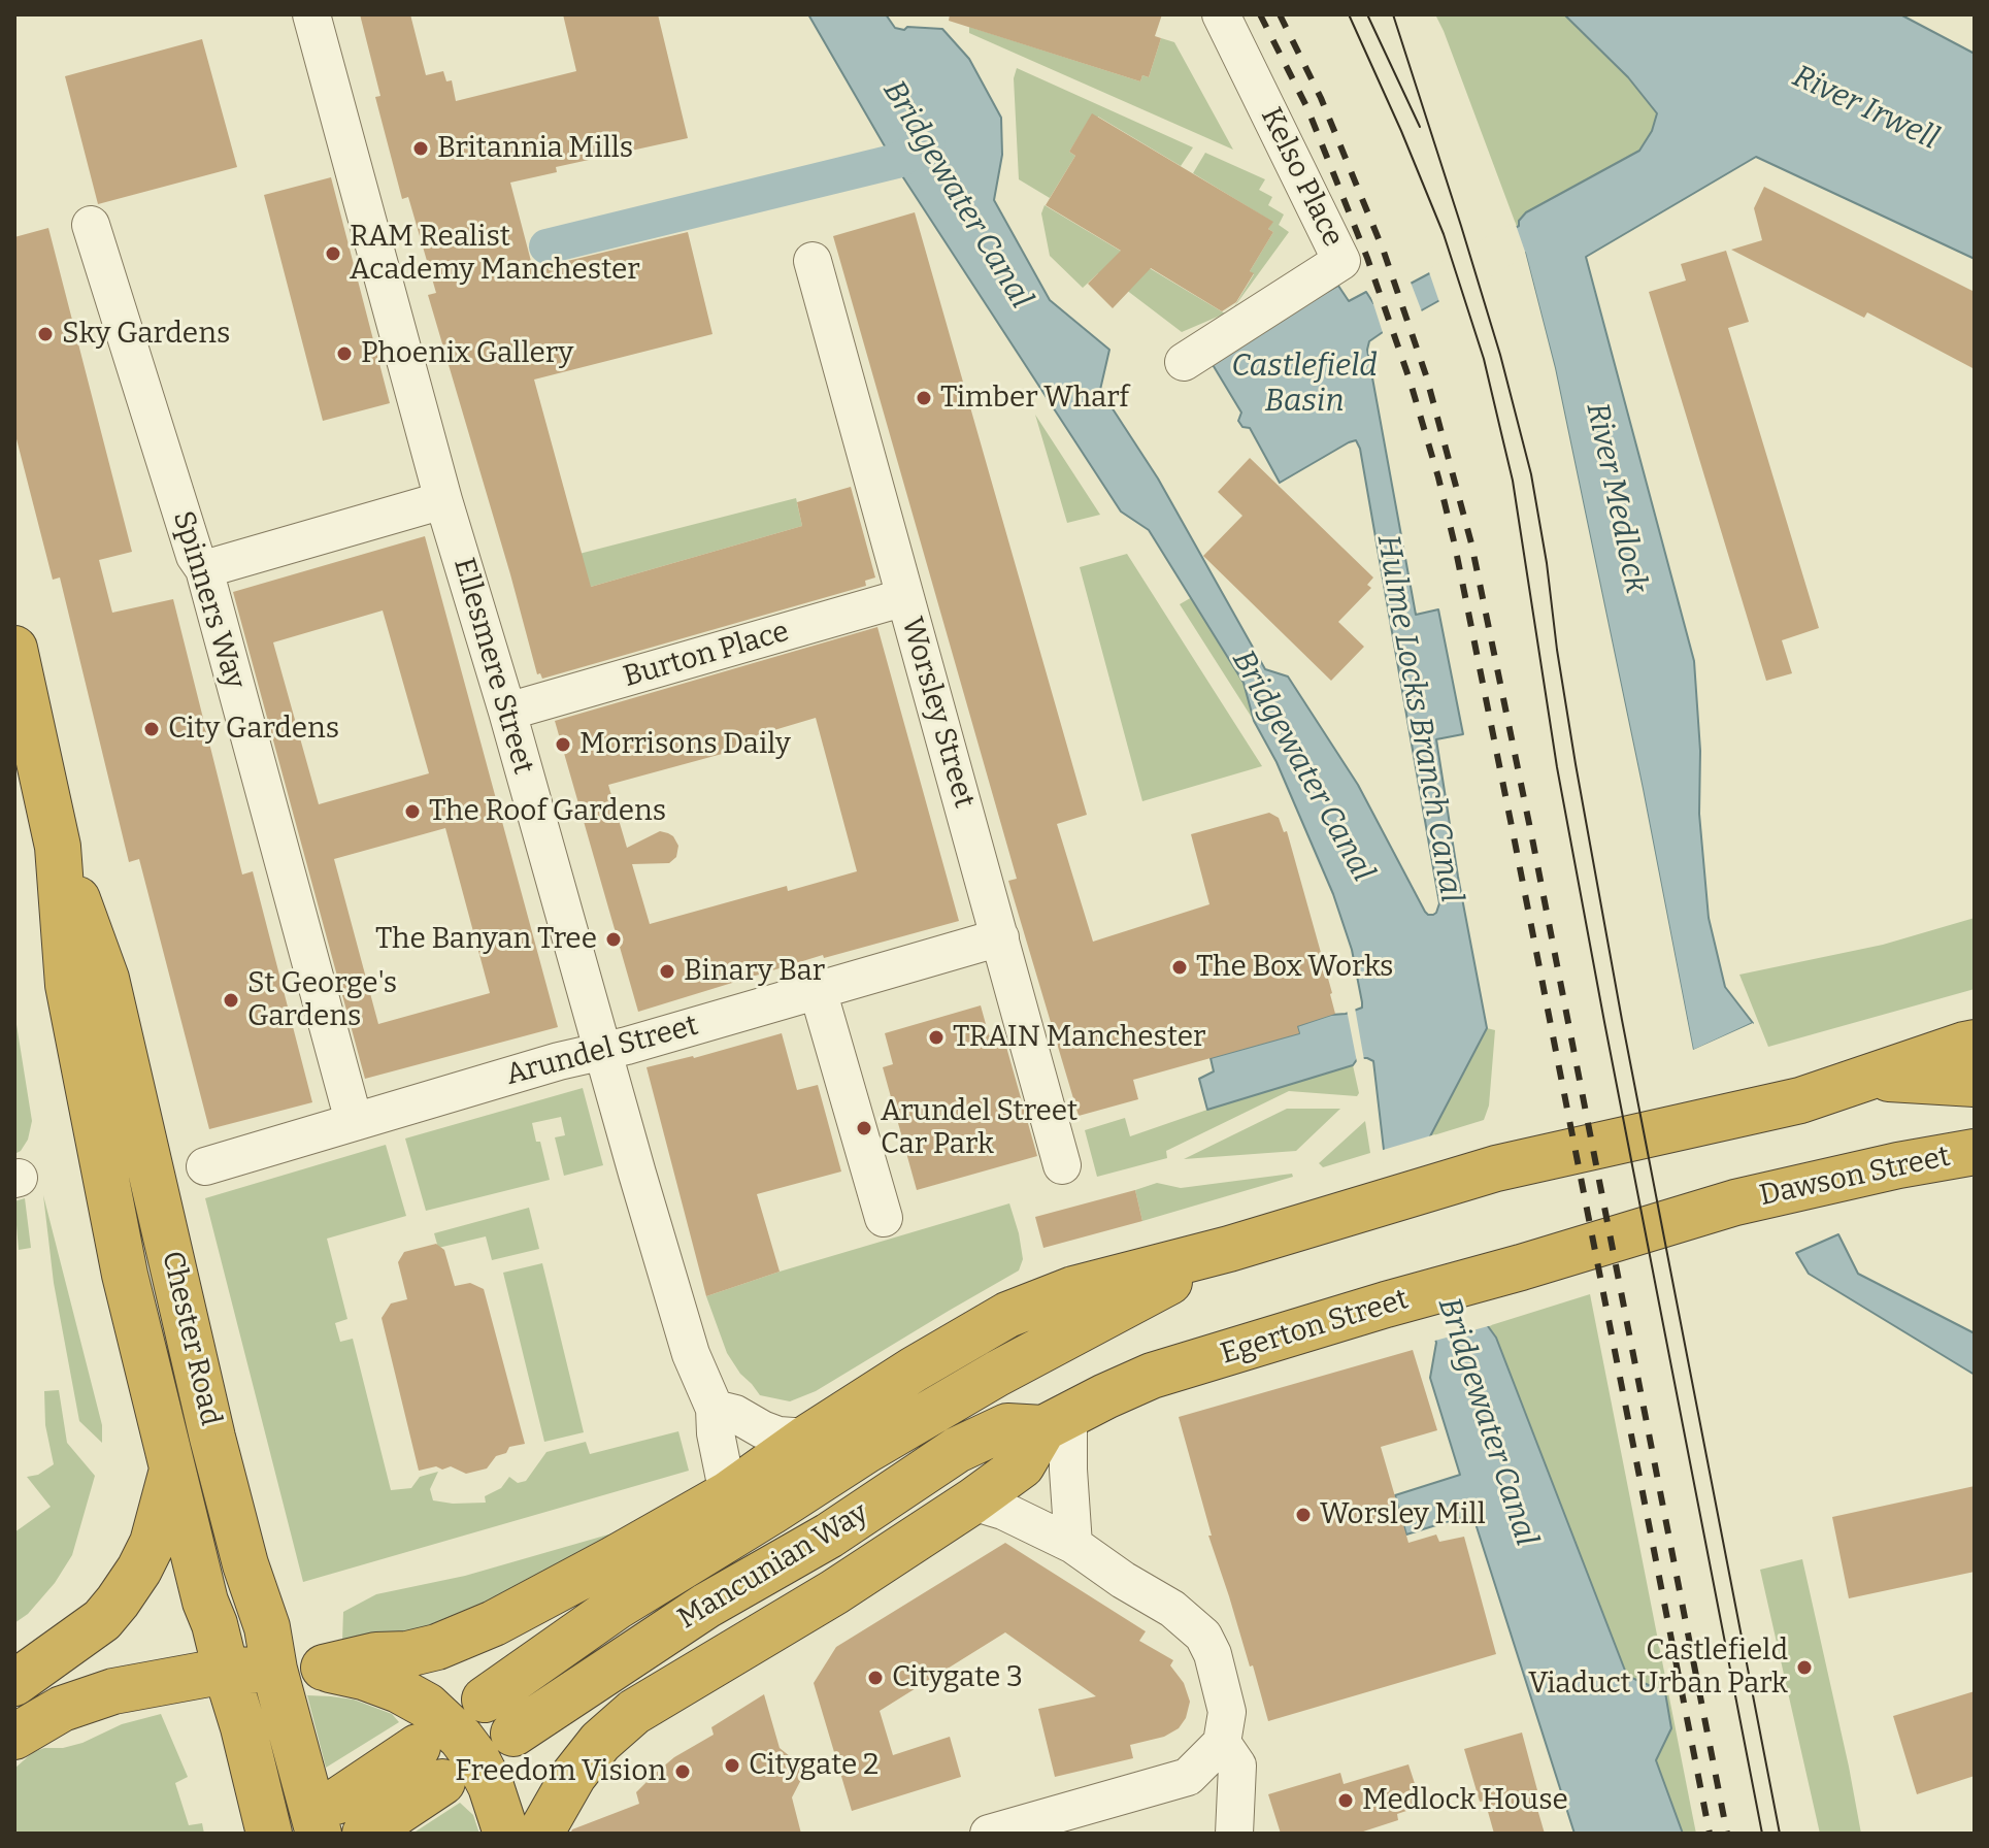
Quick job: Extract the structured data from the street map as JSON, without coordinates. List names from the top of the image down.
{
  "streets": {
    "highway": [
      "Dawson Street",
      "Egerton Street",
      "Chester Road",
      "Mancunian Way"
    ],
    "street": [
      "Kelso Place",
      "Spinners Way",
      "Burton Place",
      "Ellesmere Street",
      "Worsley Street",
      "Arundel Street"
    ]
  },
  "crossings": [
    ["Spinners Way", "Arundel Street"],
    ["Burton Place", "Ellesmere Street"],
    ["Burton Place", "Worsley Street"],
    ["Ellesmere Street", "Arundel Street"],
    ["Worsley Street", "Arundel Street"],
    ["Dawson Street", "Egerton Street"],
    ["Egerton Street", "Mancunian Way"]
  ],
  "water": [
    "River Irwell",
    "Bridgewater Canal",
    "Castlefield Basin",
    "River Medlock",
    "Hulme Locks Branch Canal"
  ],
  "places": [
    "Britannia Mills",
    "RAM Realist Academy Manchester",
    "Sky Gardens",
    "Phoenix Gallery",
    "Timber Wharf",
    "City Gardens",
    "Morrisons Daily",
    "The Roof Gardens",
    "The Banyan Tree",
    "The Box Works",
    "Binary Bar",
    "St George's Gardens",
    "TRAIN Manchester",
    "Arundel Street Car Park",
    "Worsley Mill",
    "Castlefield Viaduct Urban Park",
    "Citygate 3",
    "Citygate 2",
    "Freedom Vision",
    "Medlock House"
  ]
}
